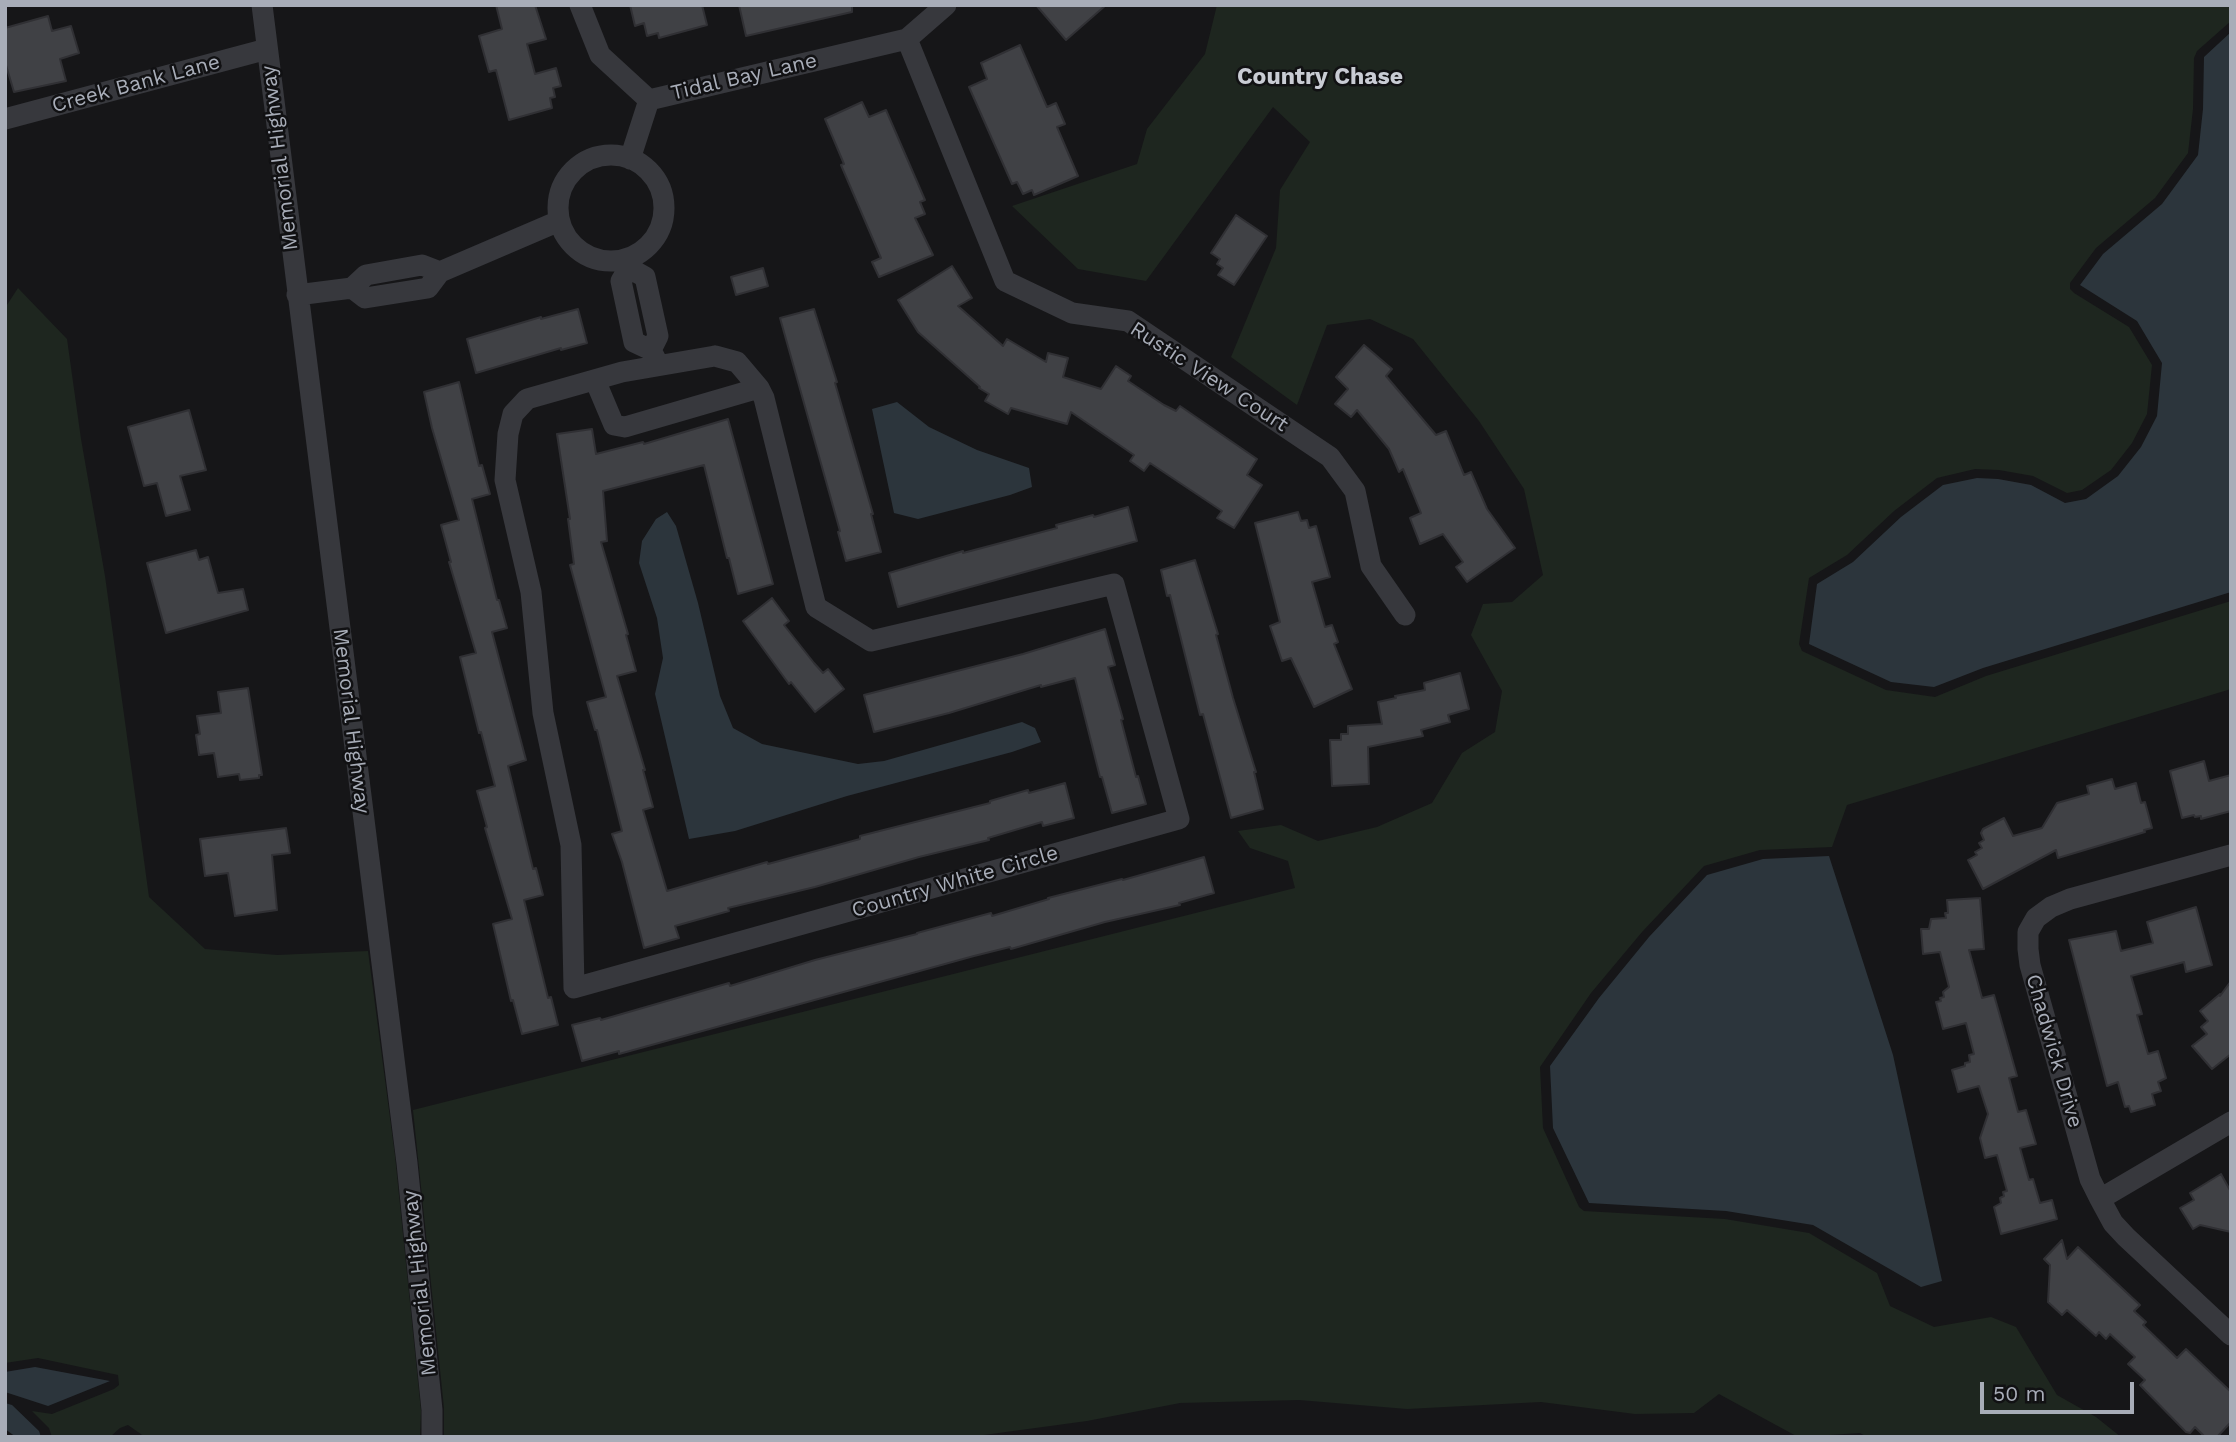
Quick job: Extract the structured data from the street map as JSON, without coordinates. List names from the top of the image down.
{
  "streets": {
    "street": [
      "Tidal Bay Lane",
      "Creek Bank Lane",
      "Memorial Highway",
      "Rustic View Court",
      "Country White Circle",
      "Chadwick Drive"
    ]
  },
  "crossings": [
    ["Tidal Bay Lane", "Rustic View Court"],
    ["Creek Bank Lane", "Memorial Highway"]
  ],
  "districts": ["Country Chase"],
  "scale_bar": "50 m"
}
